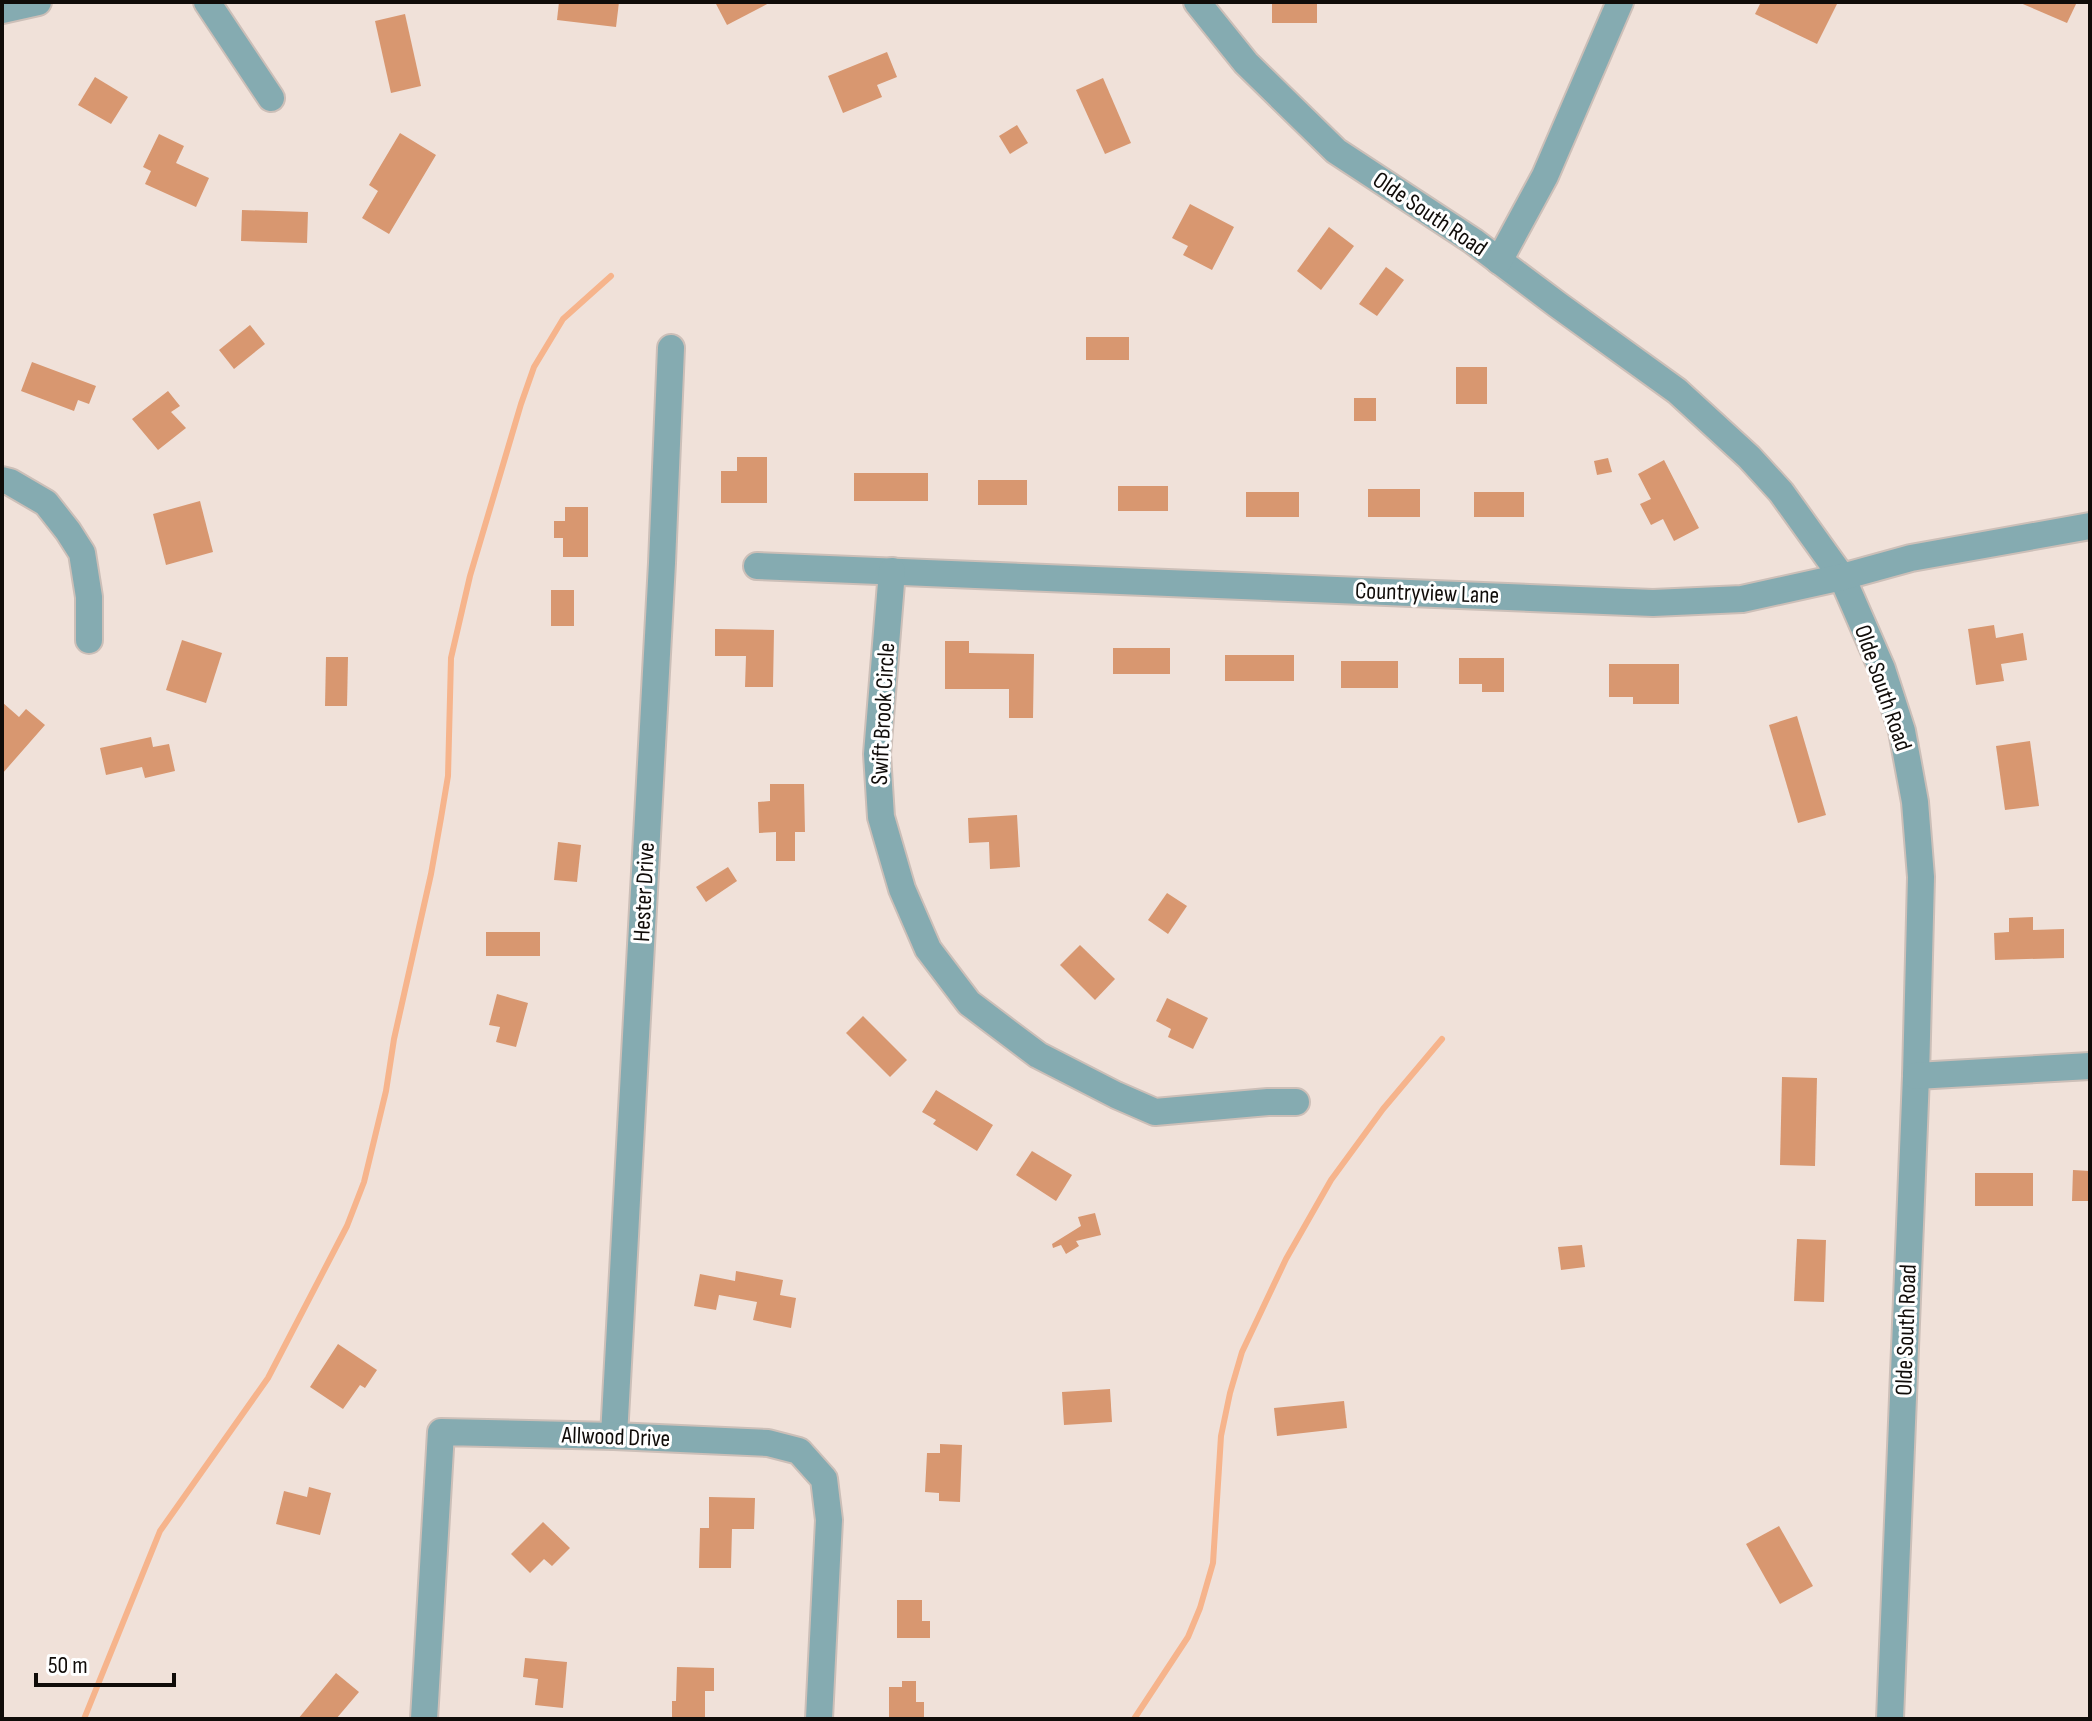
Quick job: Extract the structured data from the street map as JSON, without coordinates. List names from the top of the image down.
{
  "streets": {
    "street": [
      "Olde South Road",
      "Countryview Lane",
      "Swift Brook Circle",
      "Hester Drive",
      "Allwood Drive"
    ]
  },
  "crossings": [
    ["Olde South Road", "Countryview Lane"],
    ["Countryview Lane", "Swift Brook Circle"],
    ["Hester Drive", "Allwood Drive"]
  ],
  "scale_bar": "50 m"
}
